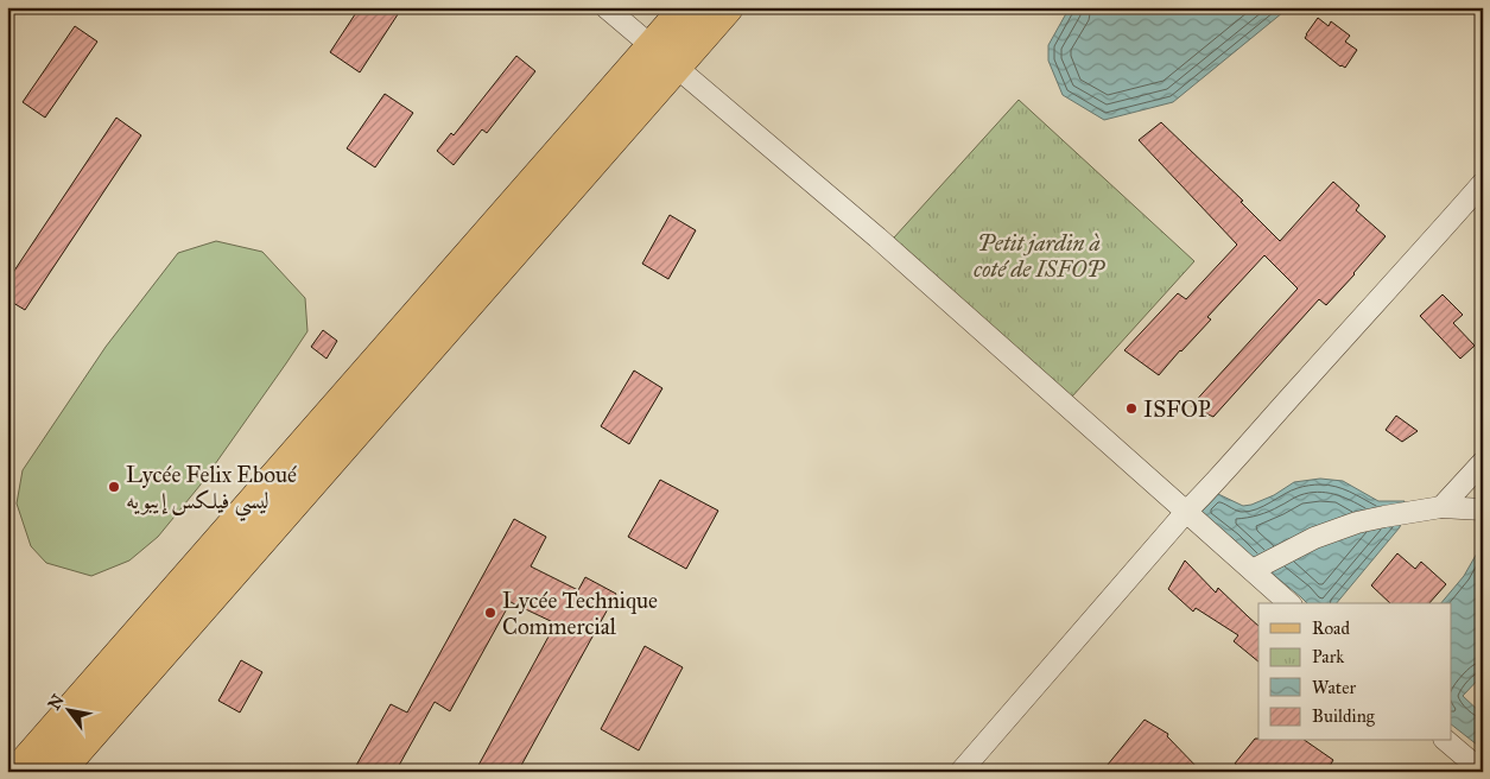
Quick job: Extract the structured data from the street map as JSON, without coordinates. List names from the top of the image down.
{
  "parks": ["Petit jardin à coté de ISFOP"],
  "places": ["ISFOP", "Lycée Felix Eboué ليسي فيلكس إيبويه", "Lycée Technique Commercial"],
  "legend": [
    "Road",
    "Park",
    "Water",
    "Building"
  ],
  "north": "top left"
}
